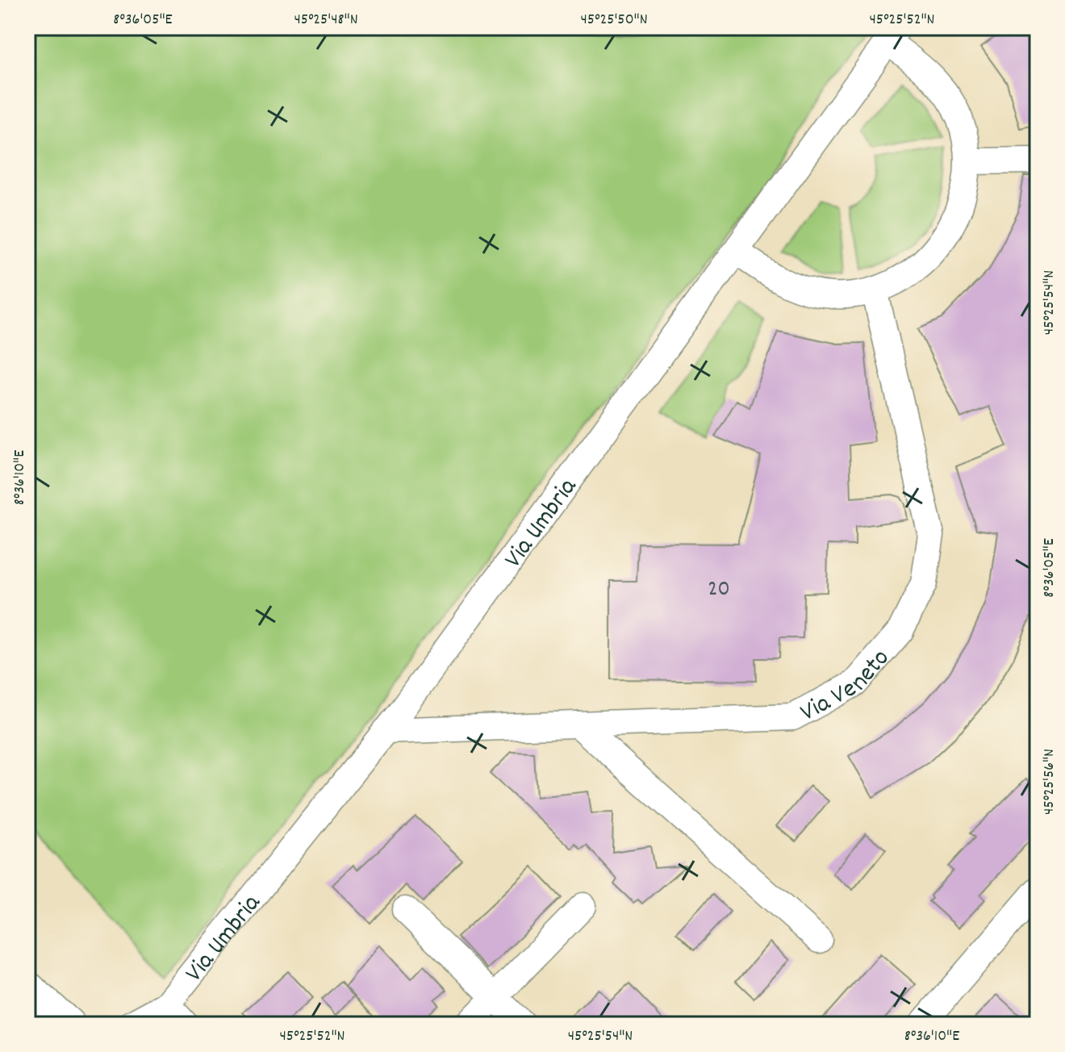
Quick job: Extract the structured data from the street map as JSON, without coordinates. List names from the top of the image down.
{
  "streets": {
    "street": ["Via Umbria", "Via Veneto"]
  },
  "crossings": [
    ["Via Umbria", "Via Veneto"]
  ],
  "house_numbers": ["20"],
  "coordinates": [
    "8°36'05\"E",
    "45°25'48\"N",
    "45°25'50\"N",
    "45°25'52\"N",
    "45°25'54\"N",
    "8°36'10\"E",
    "45°25'56\"N"
  ]
}
